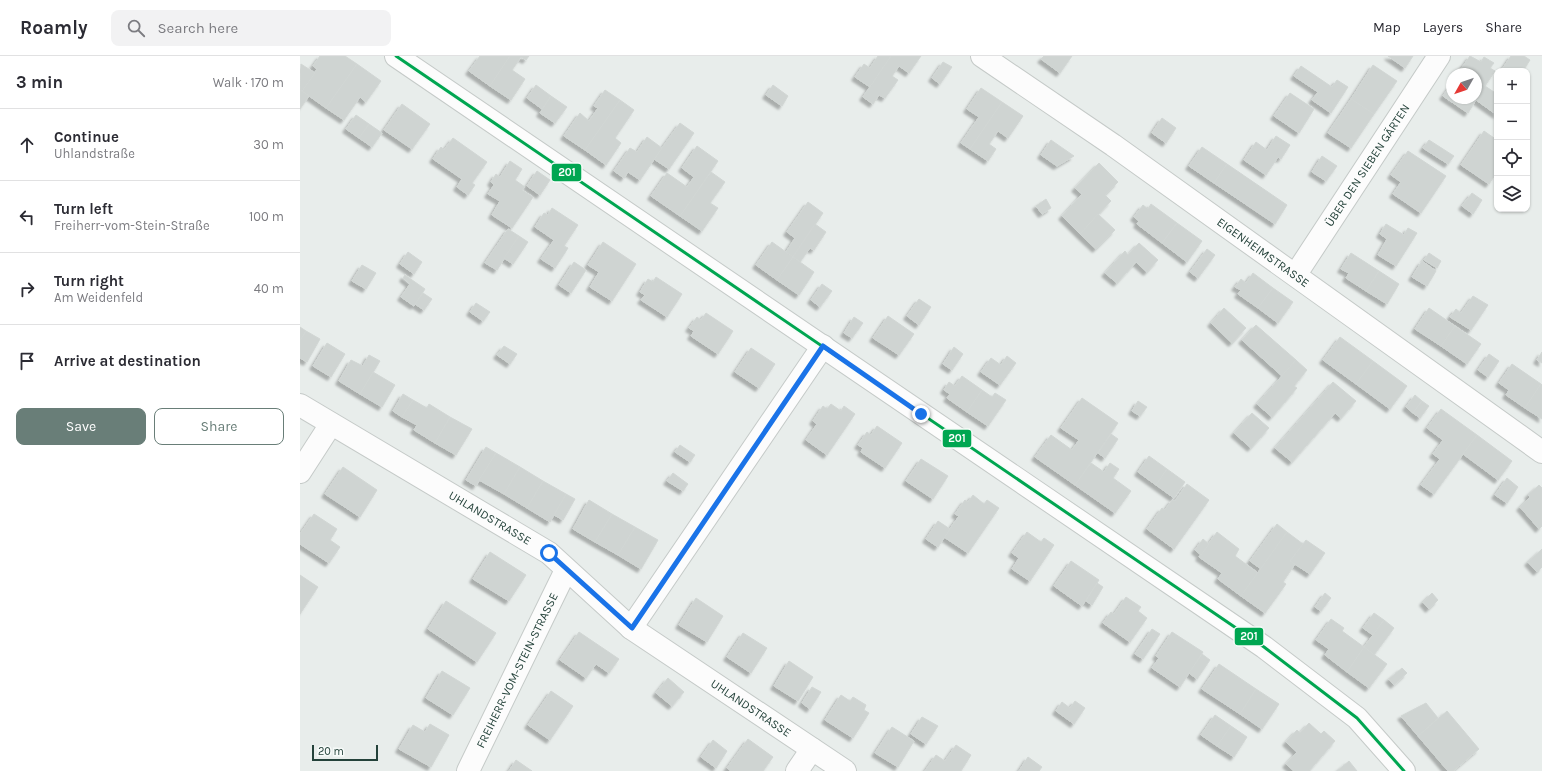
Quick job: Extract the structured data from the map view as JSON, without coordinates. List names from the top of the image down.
{
  "streets": {
    "street": [
      "ÜBER DEN SIEBEN GÄRTEN",
      "EIGENHEIMSTRASSE",
      "UHLANDSTRASSE",
      "FREIHERR-VOM-STEIN-STRASSE"
    ]
  },
  "crossings": [
    ["ÜBER DEN SIEBEN GÄRTEN", "EIGENHEIMSTRASSE"],
    ["UHLANDSTRASSE", "FREIHERR-VOM-STEIN-STRASSE"]
  ],
  "lines": ["transit line 201"],
  "scale_bar": "20 m",
  "north": "bottom left",
  "page": {
    "header": "Roamly",
    "search": "Search here",
    "nav": ["Map", "Layers", "Share"],
    "heading": ["3 min", "Walk · 170 m"],
    "map_buttons": ["+", "−"],
    "list": [
      ["Continue", "Uhlandstraße", "30 m"],
      ["Turn left", "Freiherr-vom-Stein-Straße", "100 m"],
      ["Turn right", "Am Weidenfeld", "40 m"],
      "Arrive at destination"
    ],
    "buttons": ["Save", "Share"],
    "scale": "20 m"
  }
}
